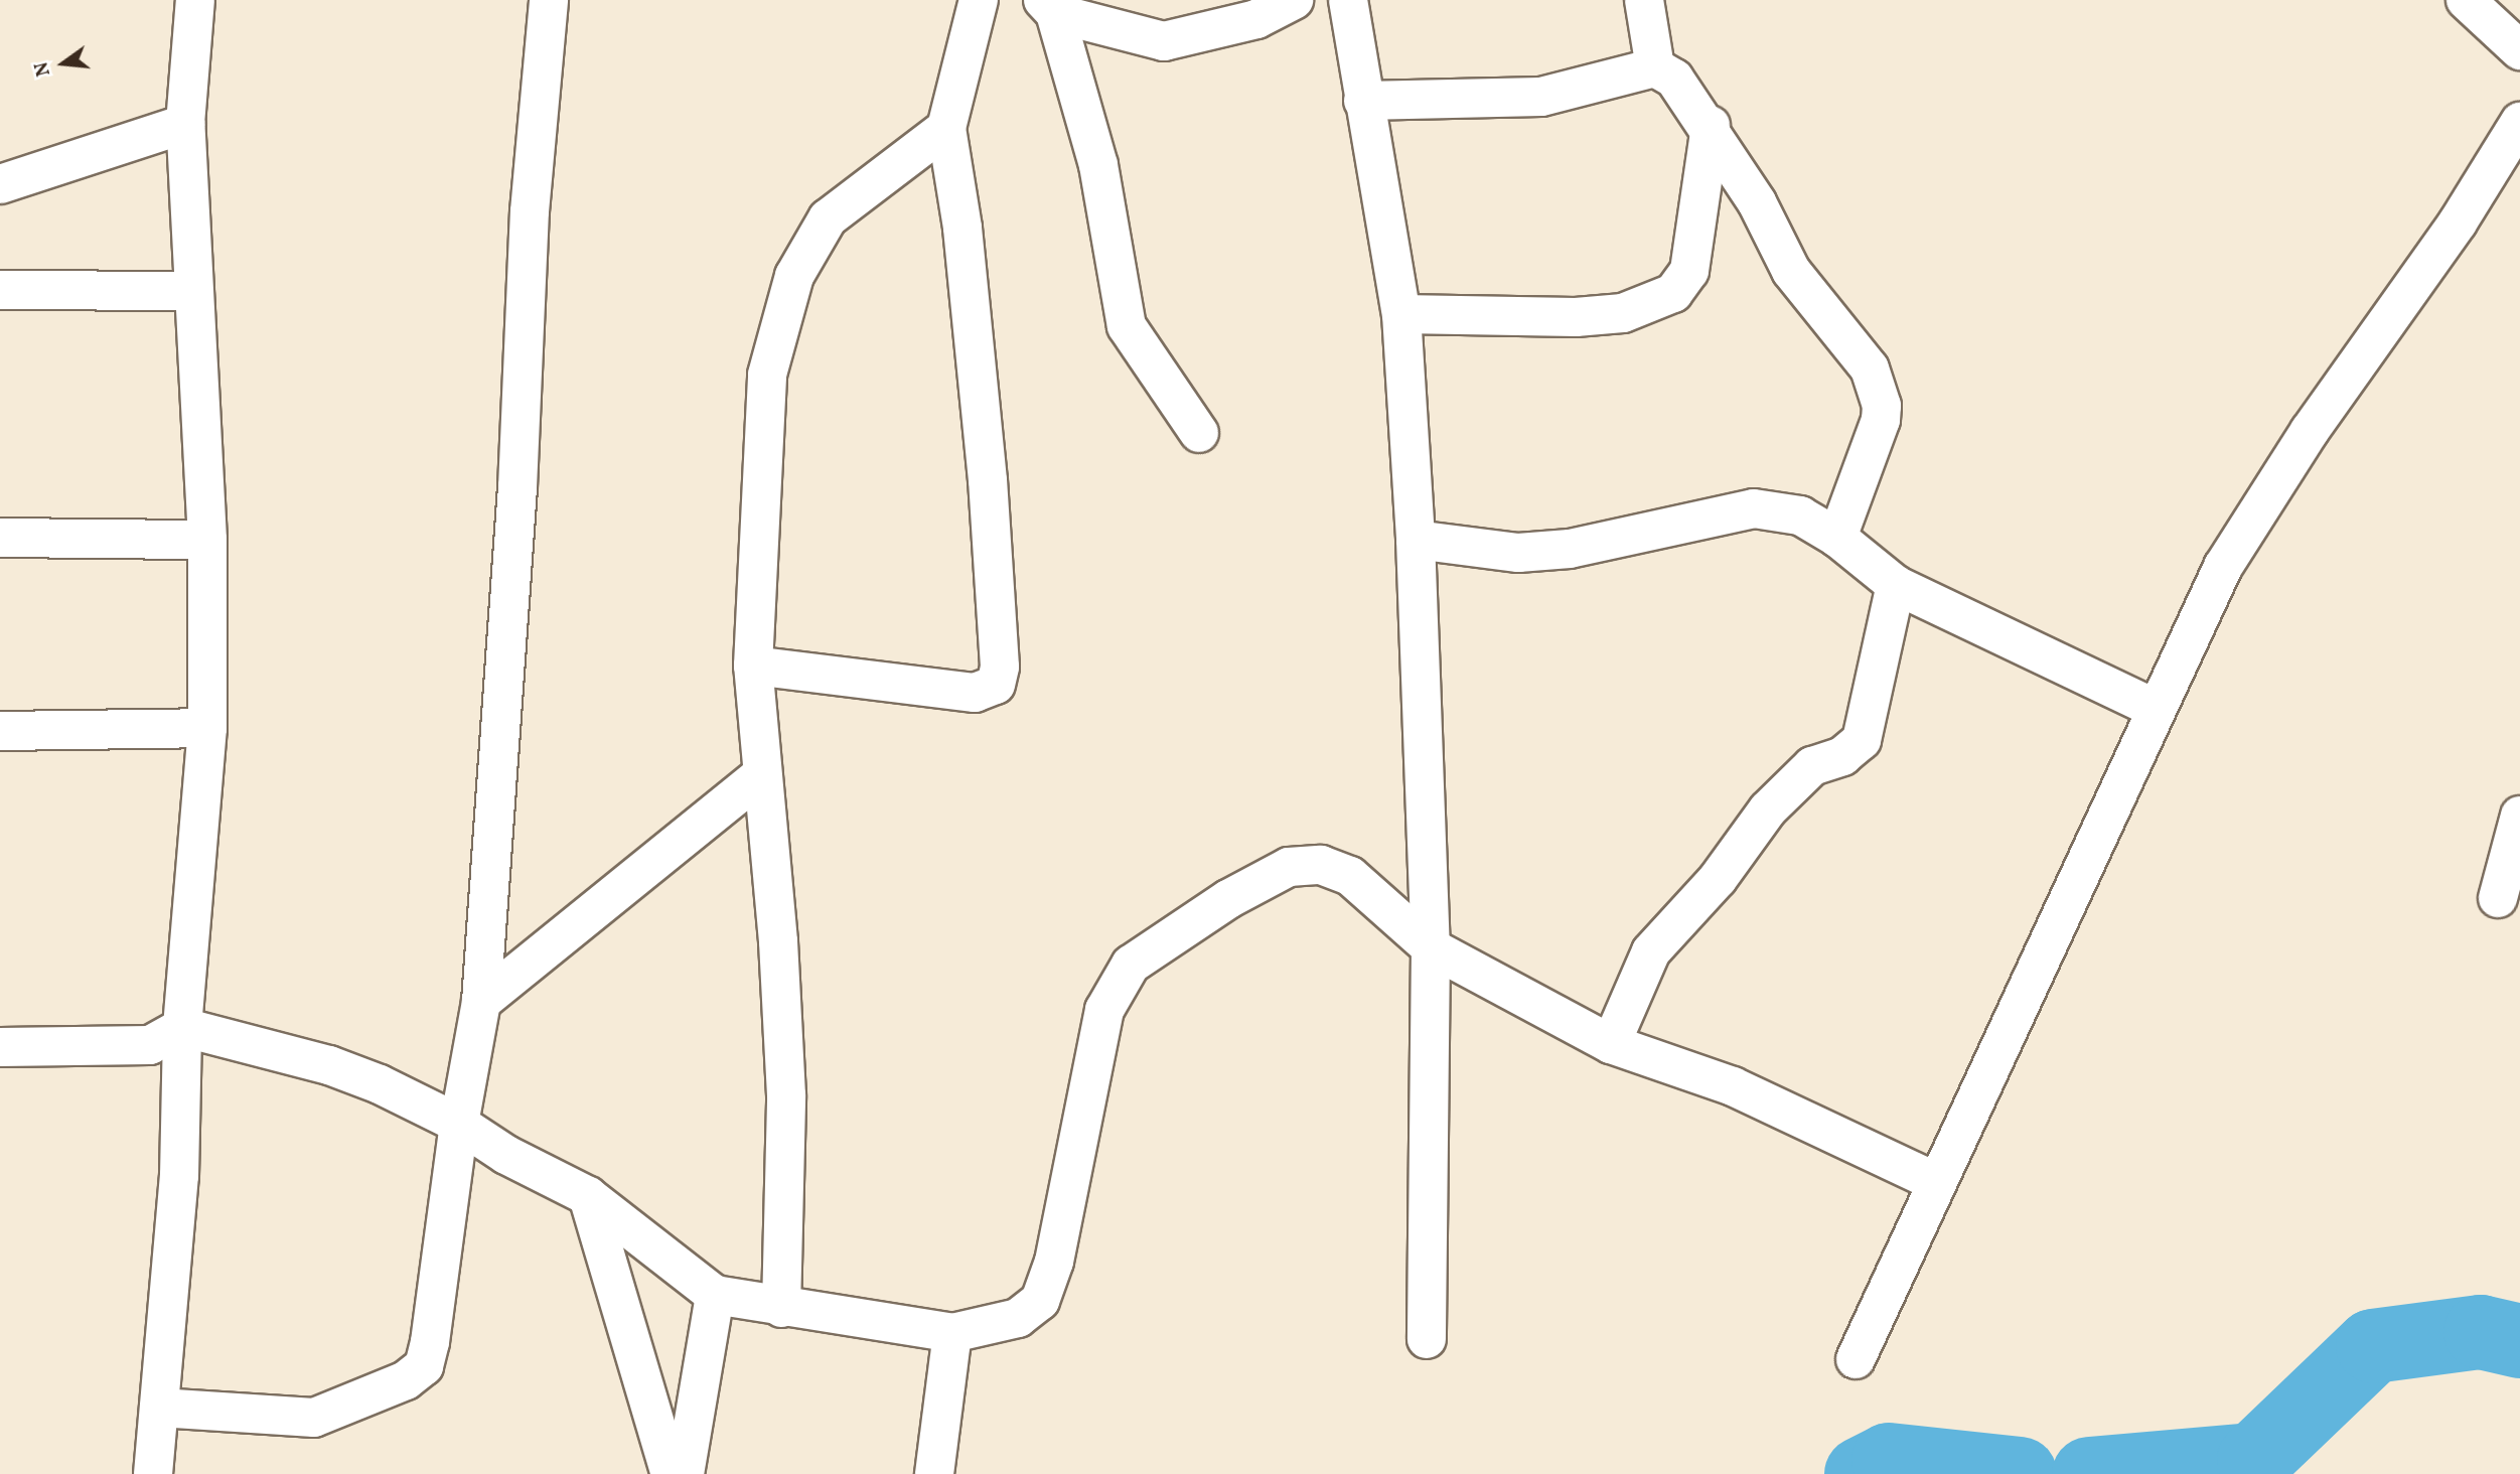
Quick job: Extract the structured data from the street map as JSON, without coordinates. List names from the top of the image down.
{
  "north": "left"
}
